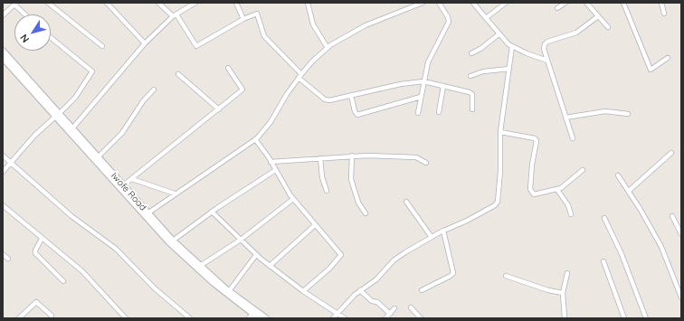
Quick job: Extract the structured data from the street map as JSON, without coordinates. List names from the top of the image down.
{
  "streets": {
    "street": ["Iwofe Road"]
  },
  "north": "bottom left"
}
